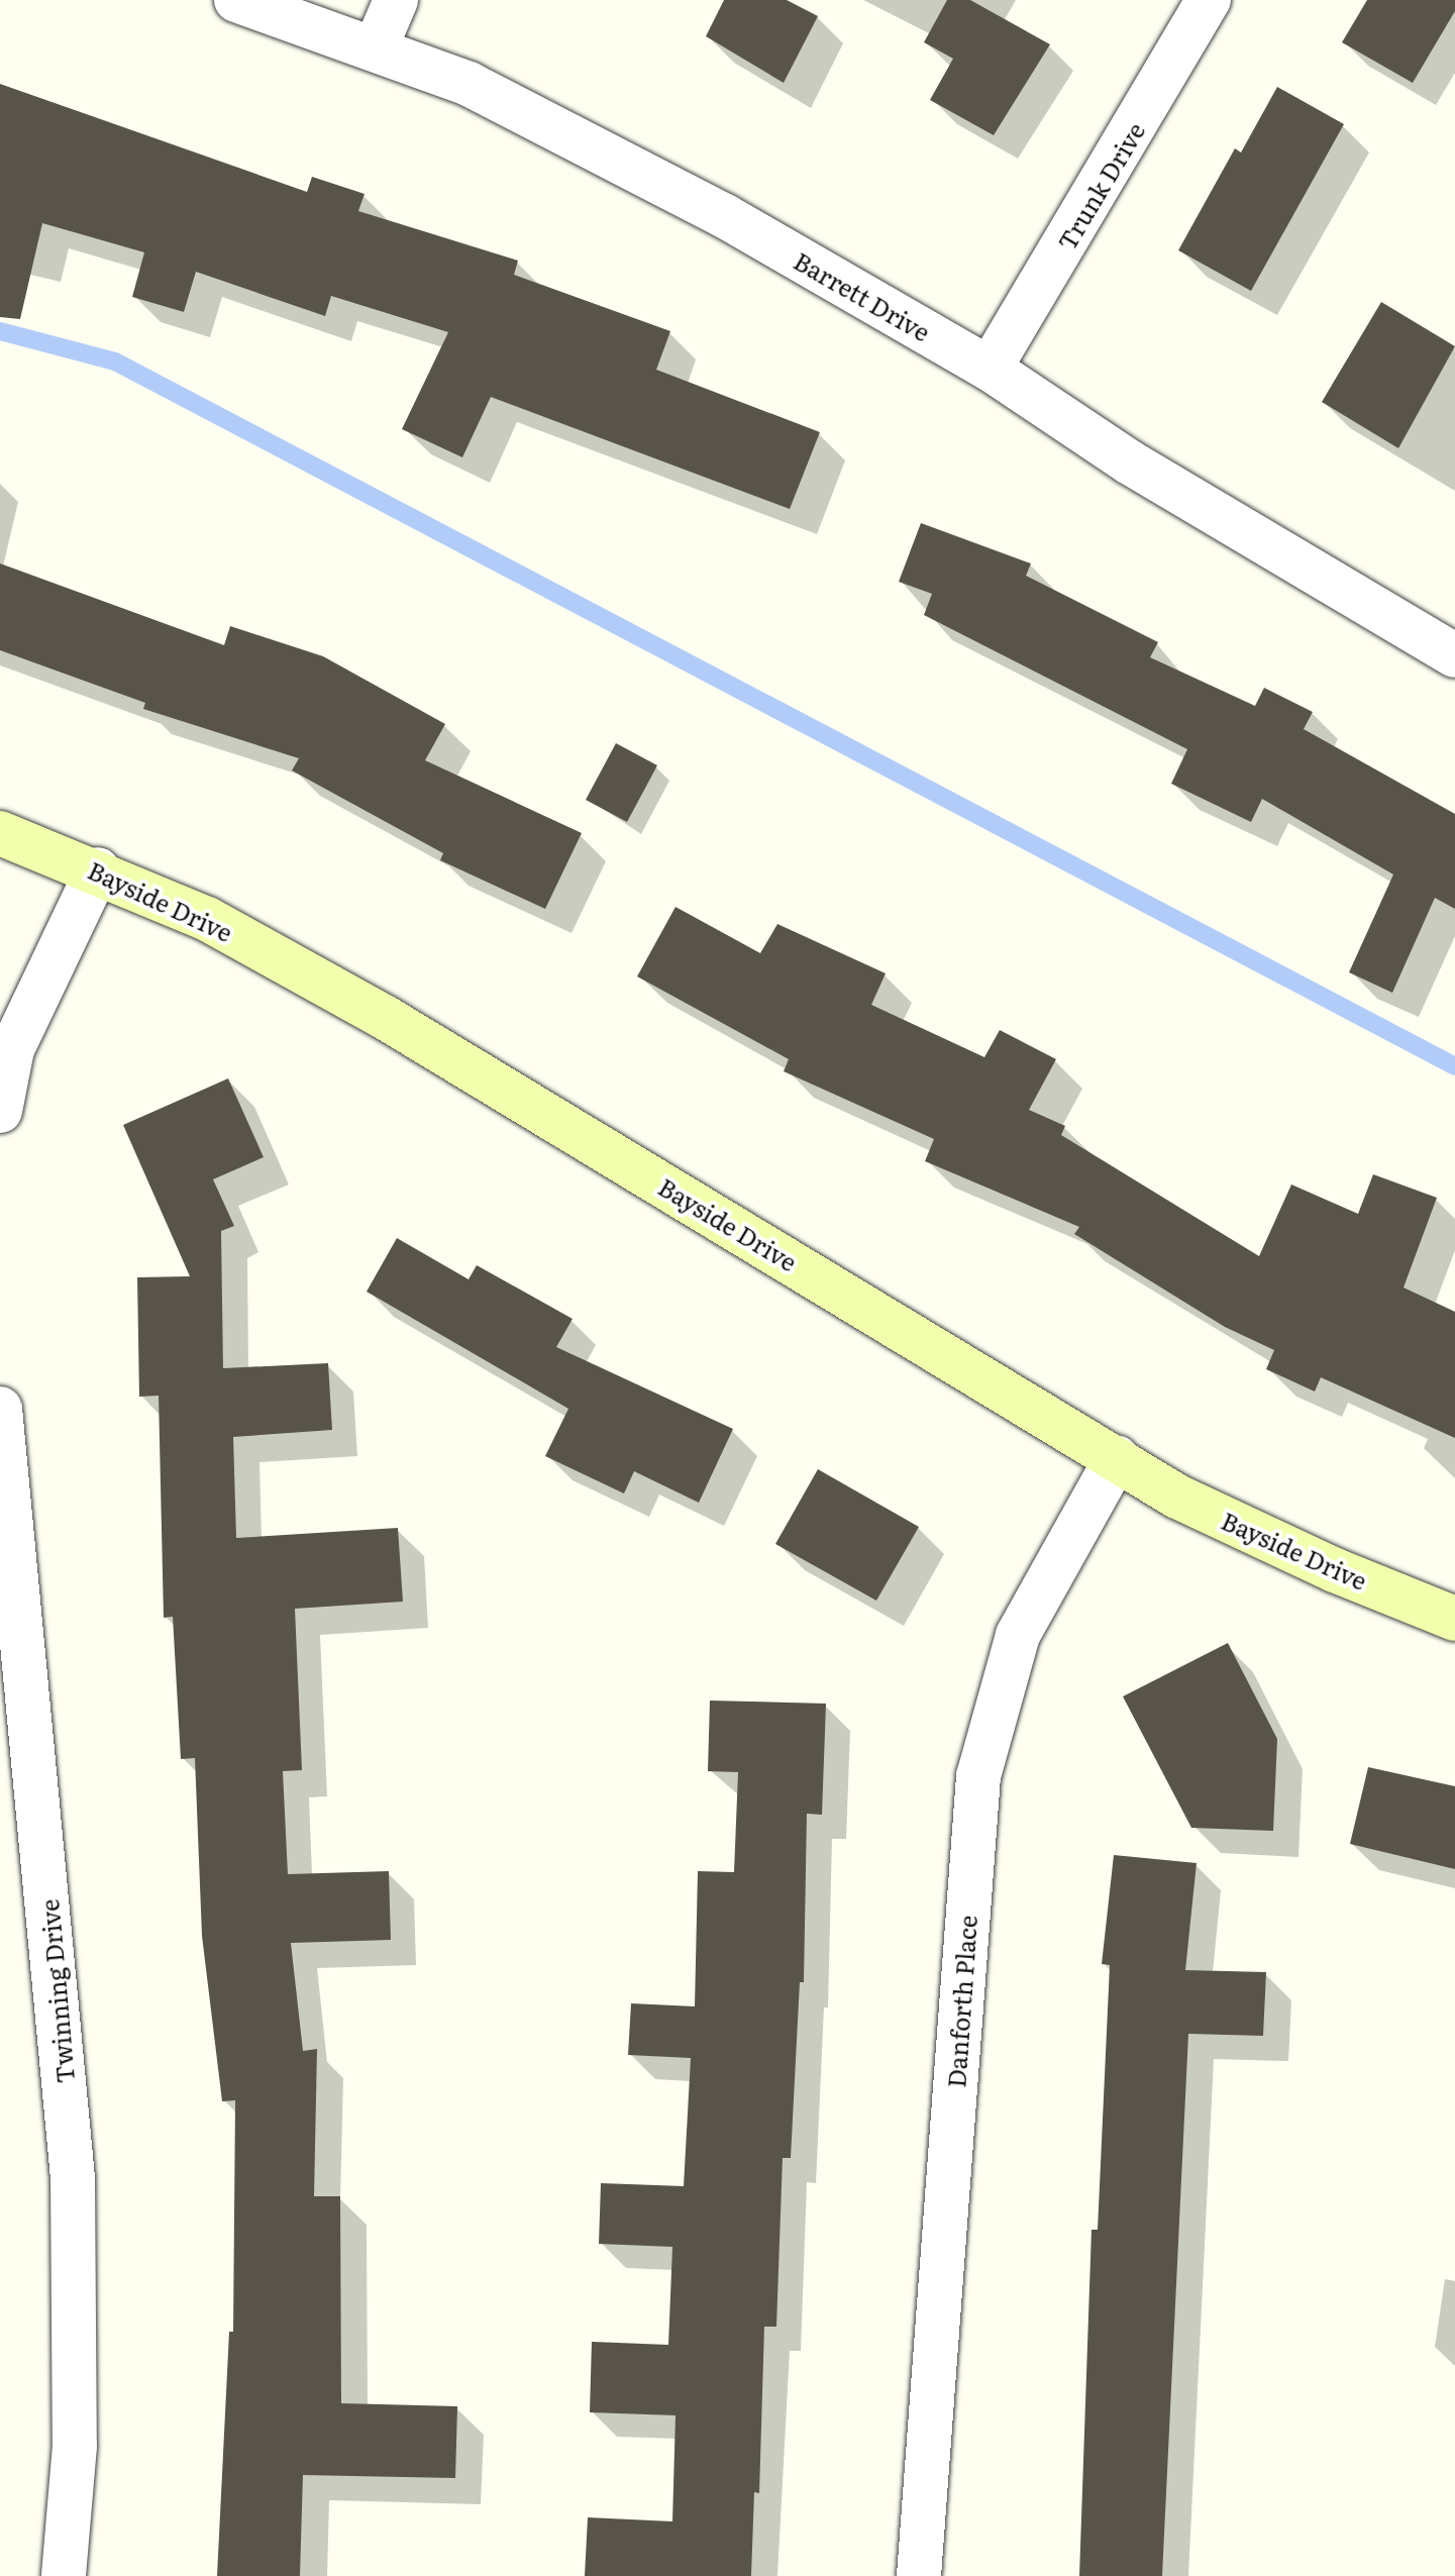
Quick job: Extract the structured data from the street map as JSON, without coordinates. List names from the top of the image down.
{
  "streets": {
    "street": [
      "Trunk Drive",
      "Barrett Drive",
      "Bayside Drive",
      "Twinning Drive",
      "Danforth Place"
    ]
  },
  "crossings": [
    ["Trunk Drive", "Barrett Drive"],
    ["Bayside Drive", "Danforth Place"]
  ]
}
